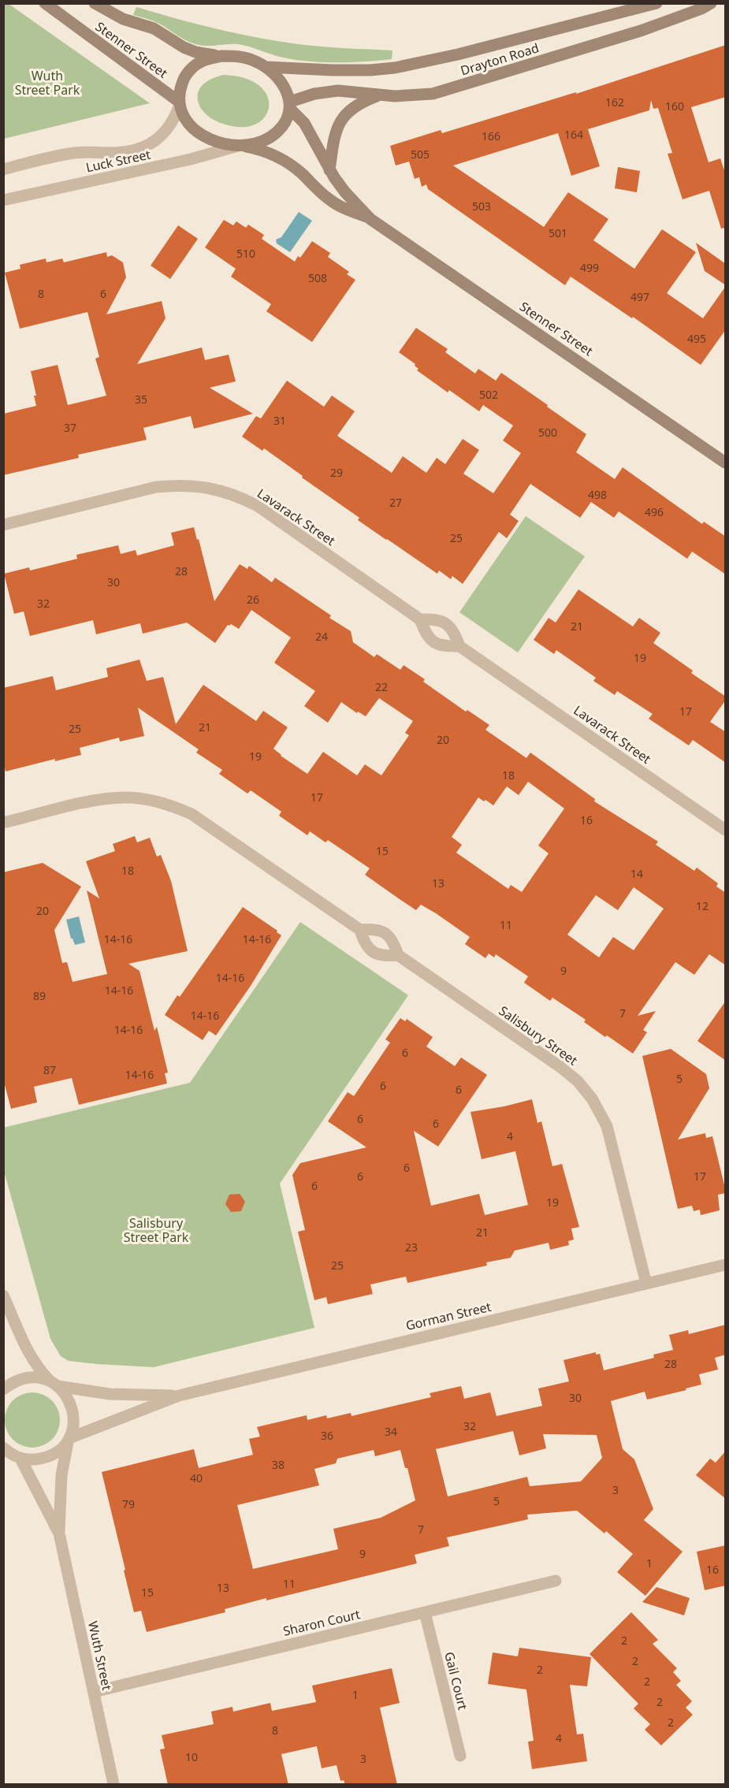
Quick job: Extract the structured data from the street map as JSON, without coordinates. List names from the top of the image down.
{
  "streets": {
    "main road": ["Stenner Street", "Drayton Road"],
    "street": [
      "Luck Street",
      "Lavarack Street",
      "Salisbury Street",
      "Gorman Street",
      "Sharon Court",
      "Wuth Street",
      "Gail Court"
    ]
  },
  "crossings": [
    ["Stenner Street", "Drayton Road"],
    ["Stenner Street", "Luck Street"],
    ["Drayton Road", "Luck Street"],
    ["Salisbury Street", "Gorman Street"],
    ["Gorman Street", "Wuth Street"],
    ["Sharon Court", "Wuth Street"],
    ["Sharon Court", "Gail Court"]
  ],
  "parks": ["Wuth Street Park", "Salisbury Street Park"],
  "house_numbers": [
    "162",
    "160",
    "164",
    "166",
    "505",
    "503",
    "501",
    "510",
    "499",
    "508",
    "8",
    "6",
    "497",
    "495",
    "502",
    "35",
    "31",
    "37",
    "500",
    "29",
    "498",
    "27",
    "496",
    "25",
    "28",
    "30",
    "26",
    "32",
    "21",
    "24",
    "19",
    "22",
    "17",
    "21",
    "25",
    "20",
    "19",
    "18",
    "17",
    "16",
    "15",
    "18",
    "14",
    "13",
    "12",
    "20",
    "11",
    "14-16",
    "14-16",
    "9",
    "14-16",
    "14-16",
    "89",
    "7",
    "14-16",
    "14-16",
    "6",
    "87",
    "14-16",
    "5",
    "6",
    "6",
    "6",
    "6",
    "4",
    "6",
    "6",
    "17",
    "6",
    "19",
    "21",
    "23",
    "25",
    "28",
    "30",
    "32",
    "34",
    "36",
    "38",
    "40",
    "3",
    "5",
    "79",
    "7",
    "9",
    "1",
    "16",
    "11",
    "13",
    "15",
    "2",
    "2",
    "2",
    "2",
    "1",
    "2",
    "2",
    "8",
    "4",
    "10",
    "3"
  ]
}
